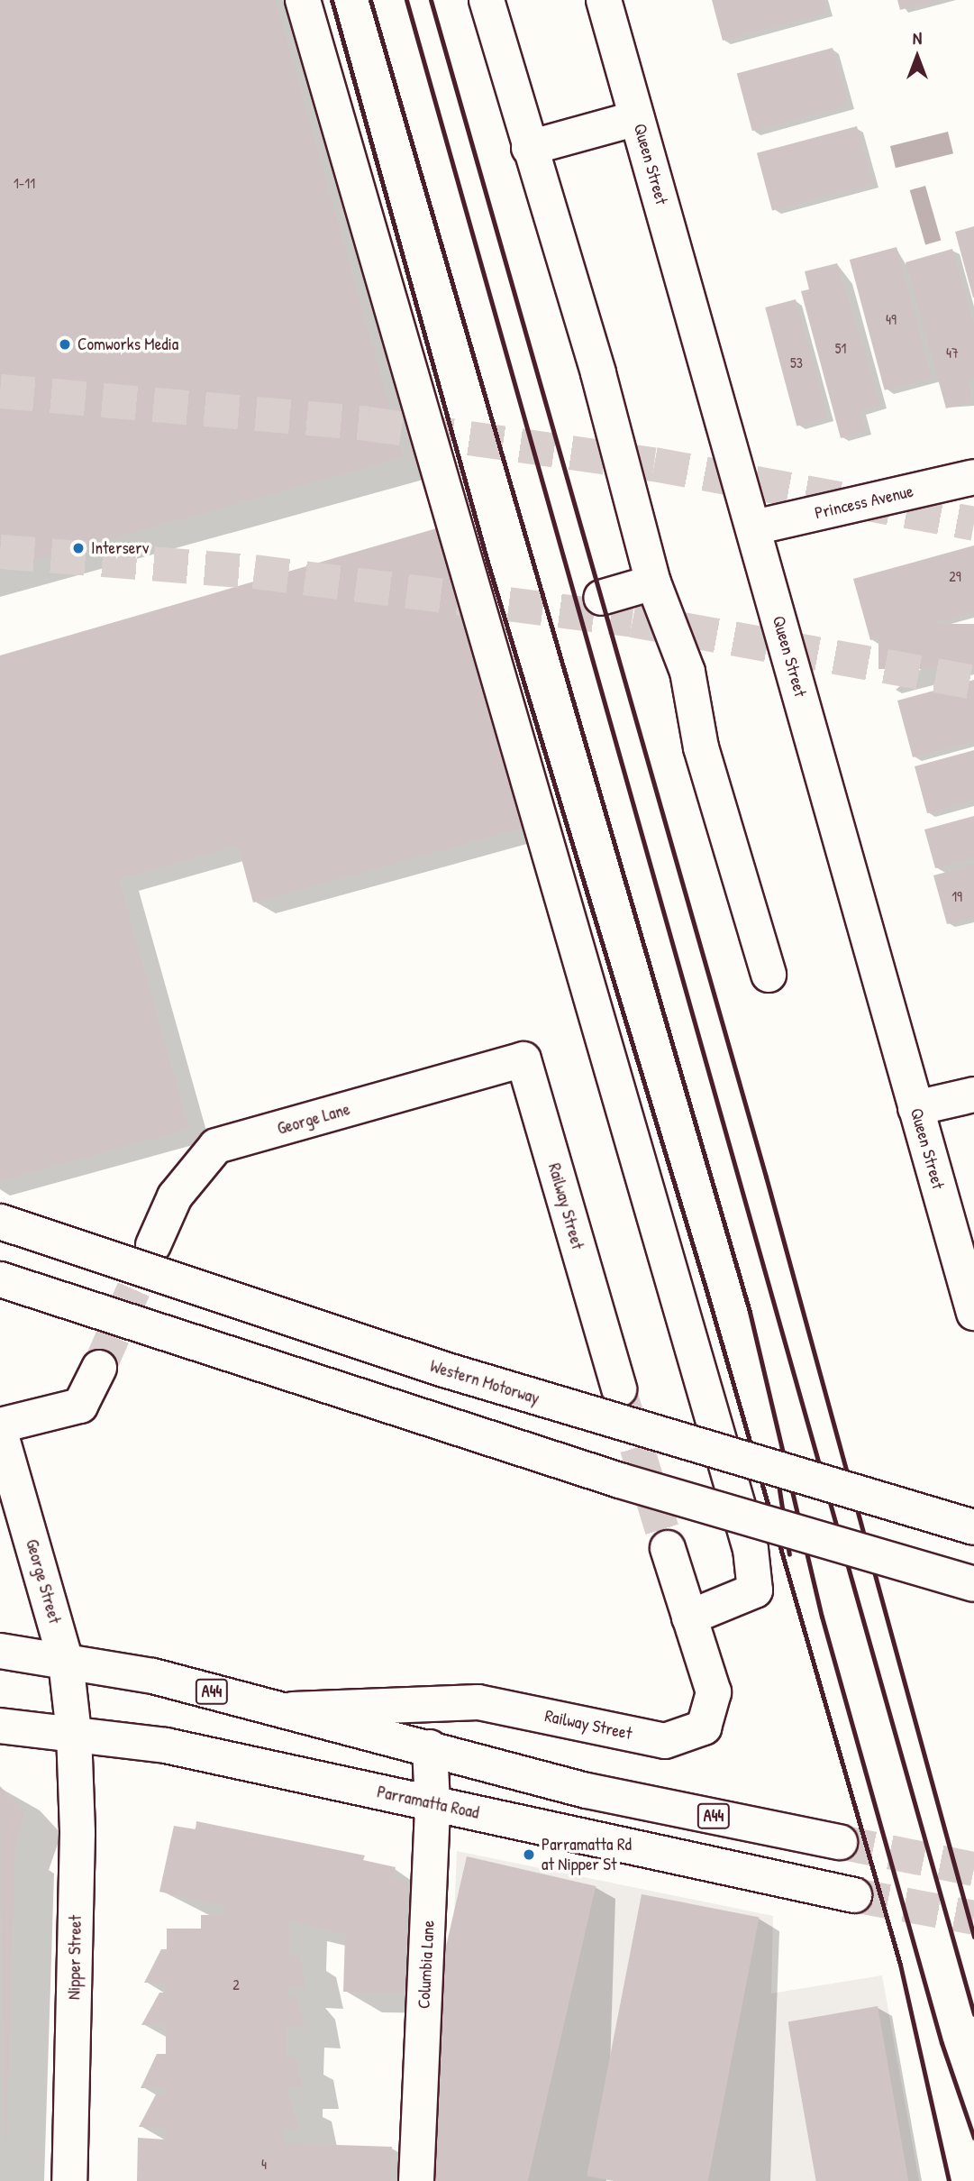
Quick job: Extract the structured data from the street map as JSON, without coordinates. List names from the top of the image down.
{
  "streets": {
    "main road": [
      "Queen Street",
      "Princess Avenue",
      "George Lane",
      "Railway Street",
      "Western Motorway",
      "George Street",
      "A44",
      "Parramatta Road",
      "Nipper Street",
      "Columbia Lane"
    ]
  },
  "crossings": [
    ["Queen Street", "Princess Avenue"],
    ["George Lane", "Railway Street"],
    ["Railway Street", "A44"],
    ["George Street", "A44"],
    ["George Street", "Parramatta Road"],
    ["George Street", "Nipper Street"],
    ["A44", "Columbia Lane"],
    ["Parramatta Road", "Nipper Street"],
    ["Parramatta Road", "Columbia Lane"]
  ],
  "places": ["Comworks Media", "Interserv", "Parramatta Rd at Nipper St"],
  "house_numbers": [
    "1-11",
    "49",
    "51",
    "47",
    "53",
    "29",
    "19",
    "2",
    "4"
  ],
  "north": "top"
}
